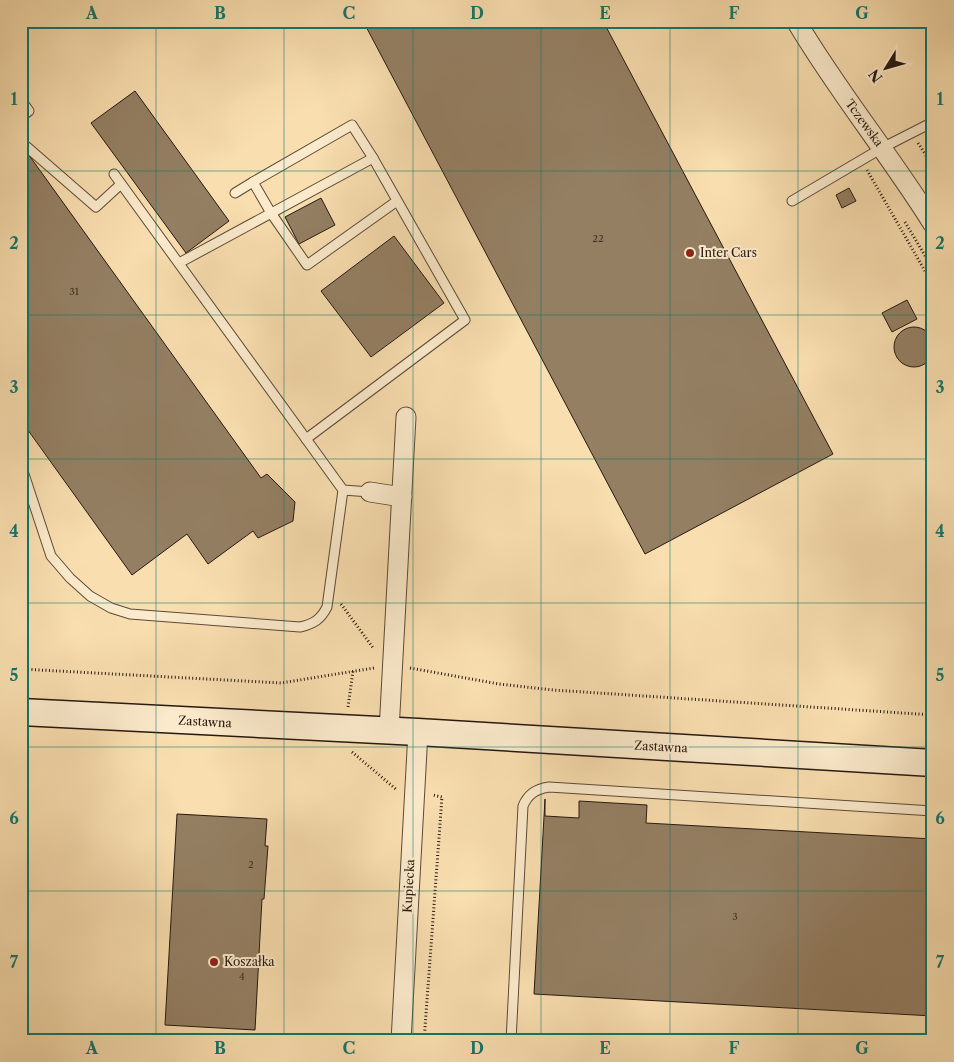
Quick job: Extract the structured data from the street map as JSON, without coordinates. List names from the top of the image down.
{
  "streets": {
    "main road": ["Zastawna"],
    "street": ["Tczewska", "Kupiecka"]
  },
  "crossings": [
    ["Zastawna", "Kupiecka"]
  ],
  "places": ["Inter Cars", "Koszałka"],
  "house_numbers": [
    "22",
    "31",
    "2",
    "3",
    "4"
  ],
  "north": "bottom left",
  "grid": {
    "columns": [
      "A",
      "B",
      "C",
      "D",
      "E",
      "F",
      "G"
    ],
    "rows": [
      "1",
      "2",
      "3",
      "4",
      "5",
      "6",
      "7"
    ]
  }
}
